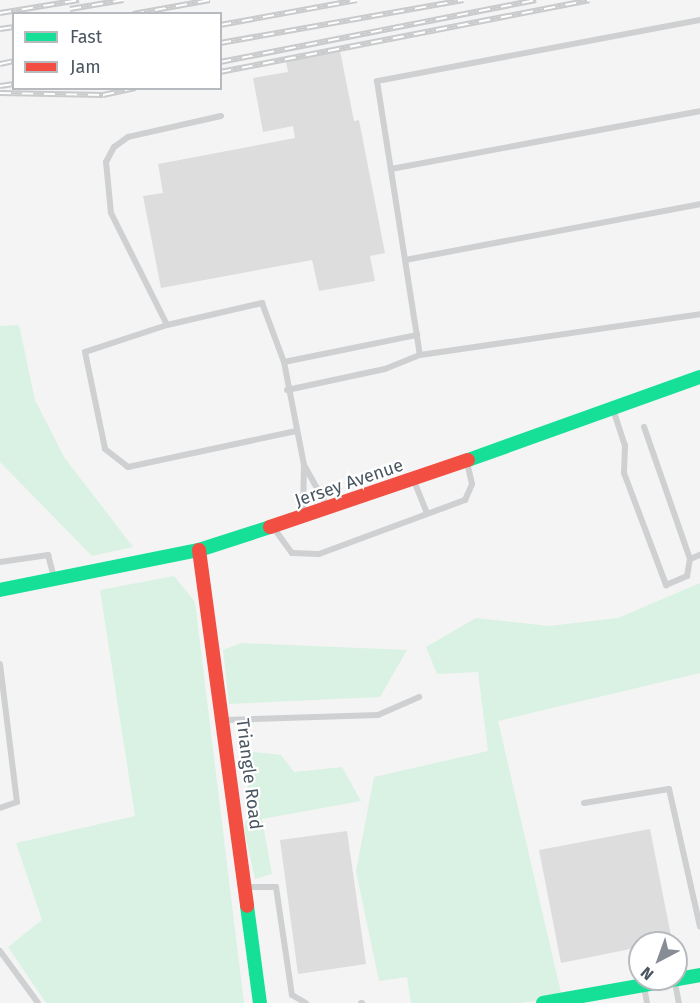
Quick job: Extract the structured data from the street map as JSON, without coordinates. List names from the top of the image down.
{
  "streets": {
    "street": ["Jersey Avenue", "Triangle Road"]
  },
  "crossings": [
    ["Jersey Avenue", "Triangle Road"]
  ],
  "legend": ["Fast", "Jam"],
  "north": "bottom left"
}
